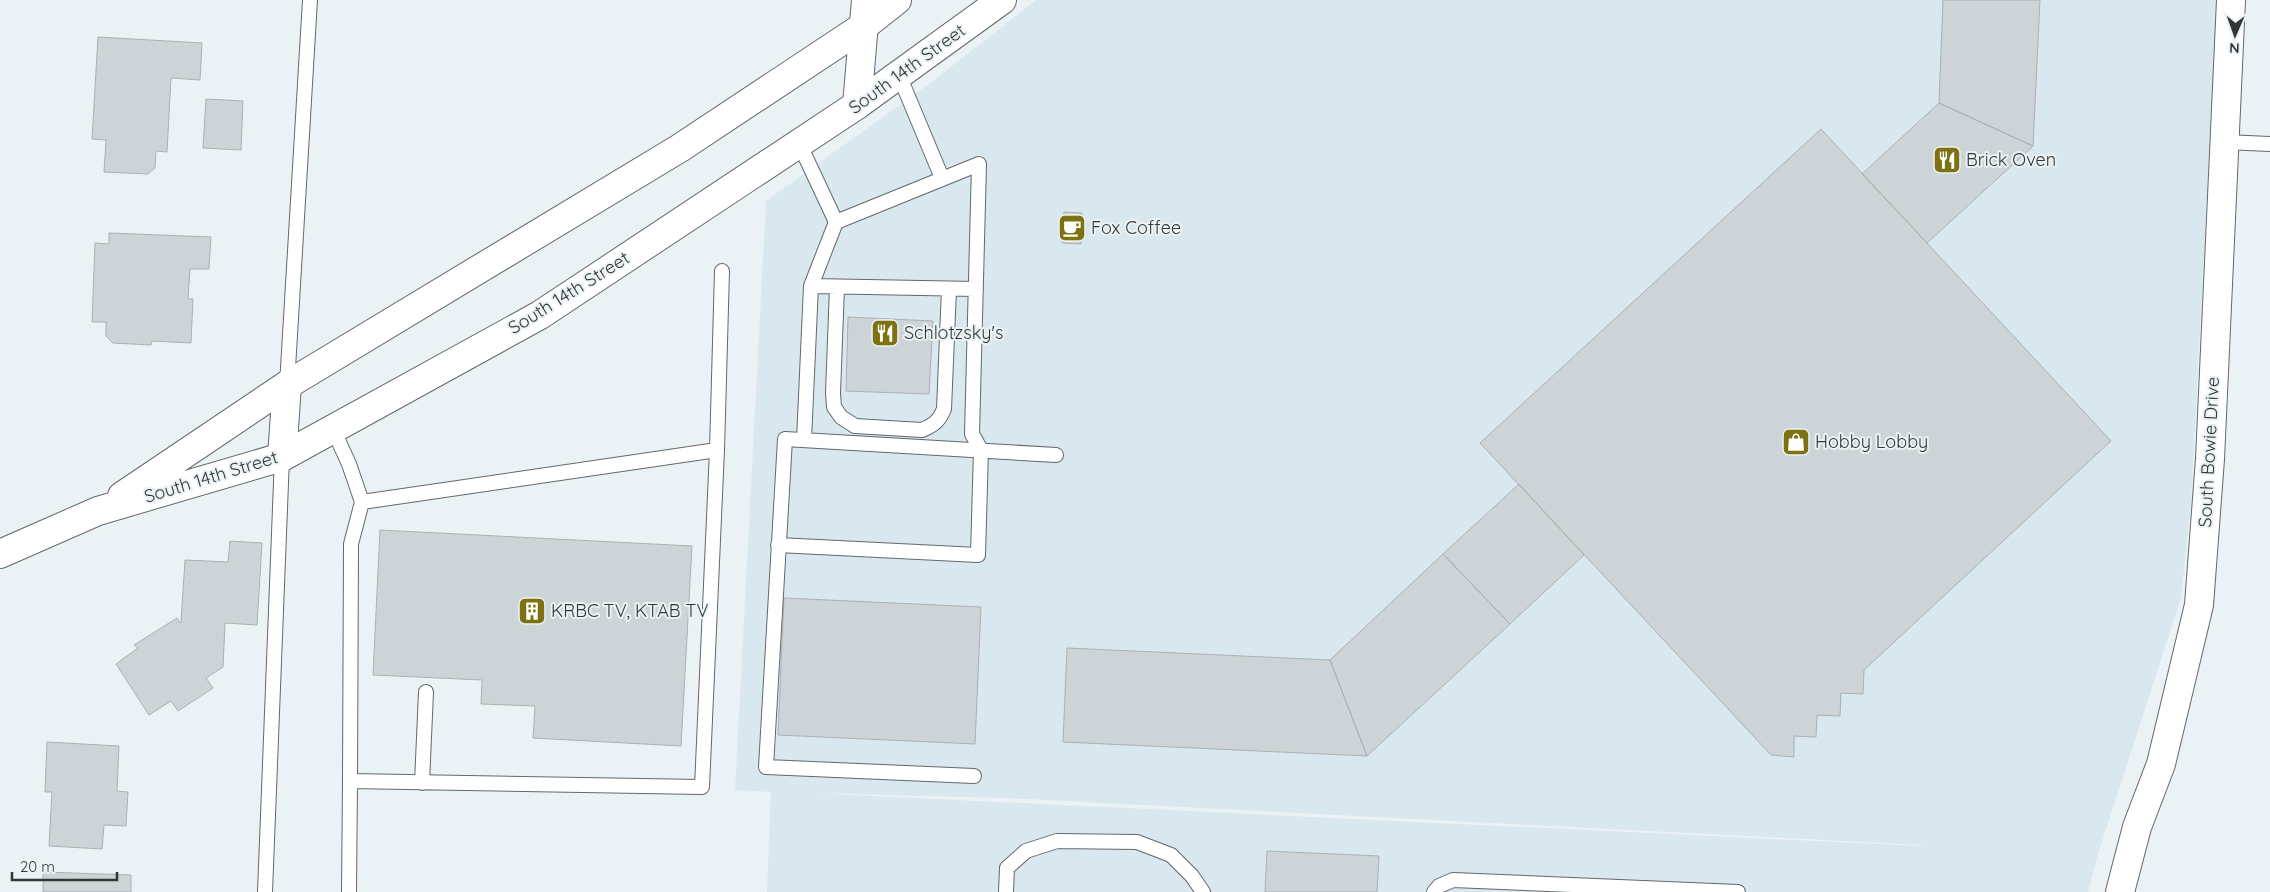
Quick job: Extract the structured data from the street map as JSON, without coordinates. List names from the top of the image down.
{
  "streets": {
    "main road": ["South 14th Street", "South Bowie Drive"]
  },
  "places": {
    "restaurant": ["Brick Oven", "Schlotzsky's"],
    "cafe": ["Fox Coffee"],
    "shop": ["Hobby Lobby"],
    "building": ["KRBC TV, KTAB TV"]
  },
  "scale_bar": "20 m",
  "north": "bottom"
}
